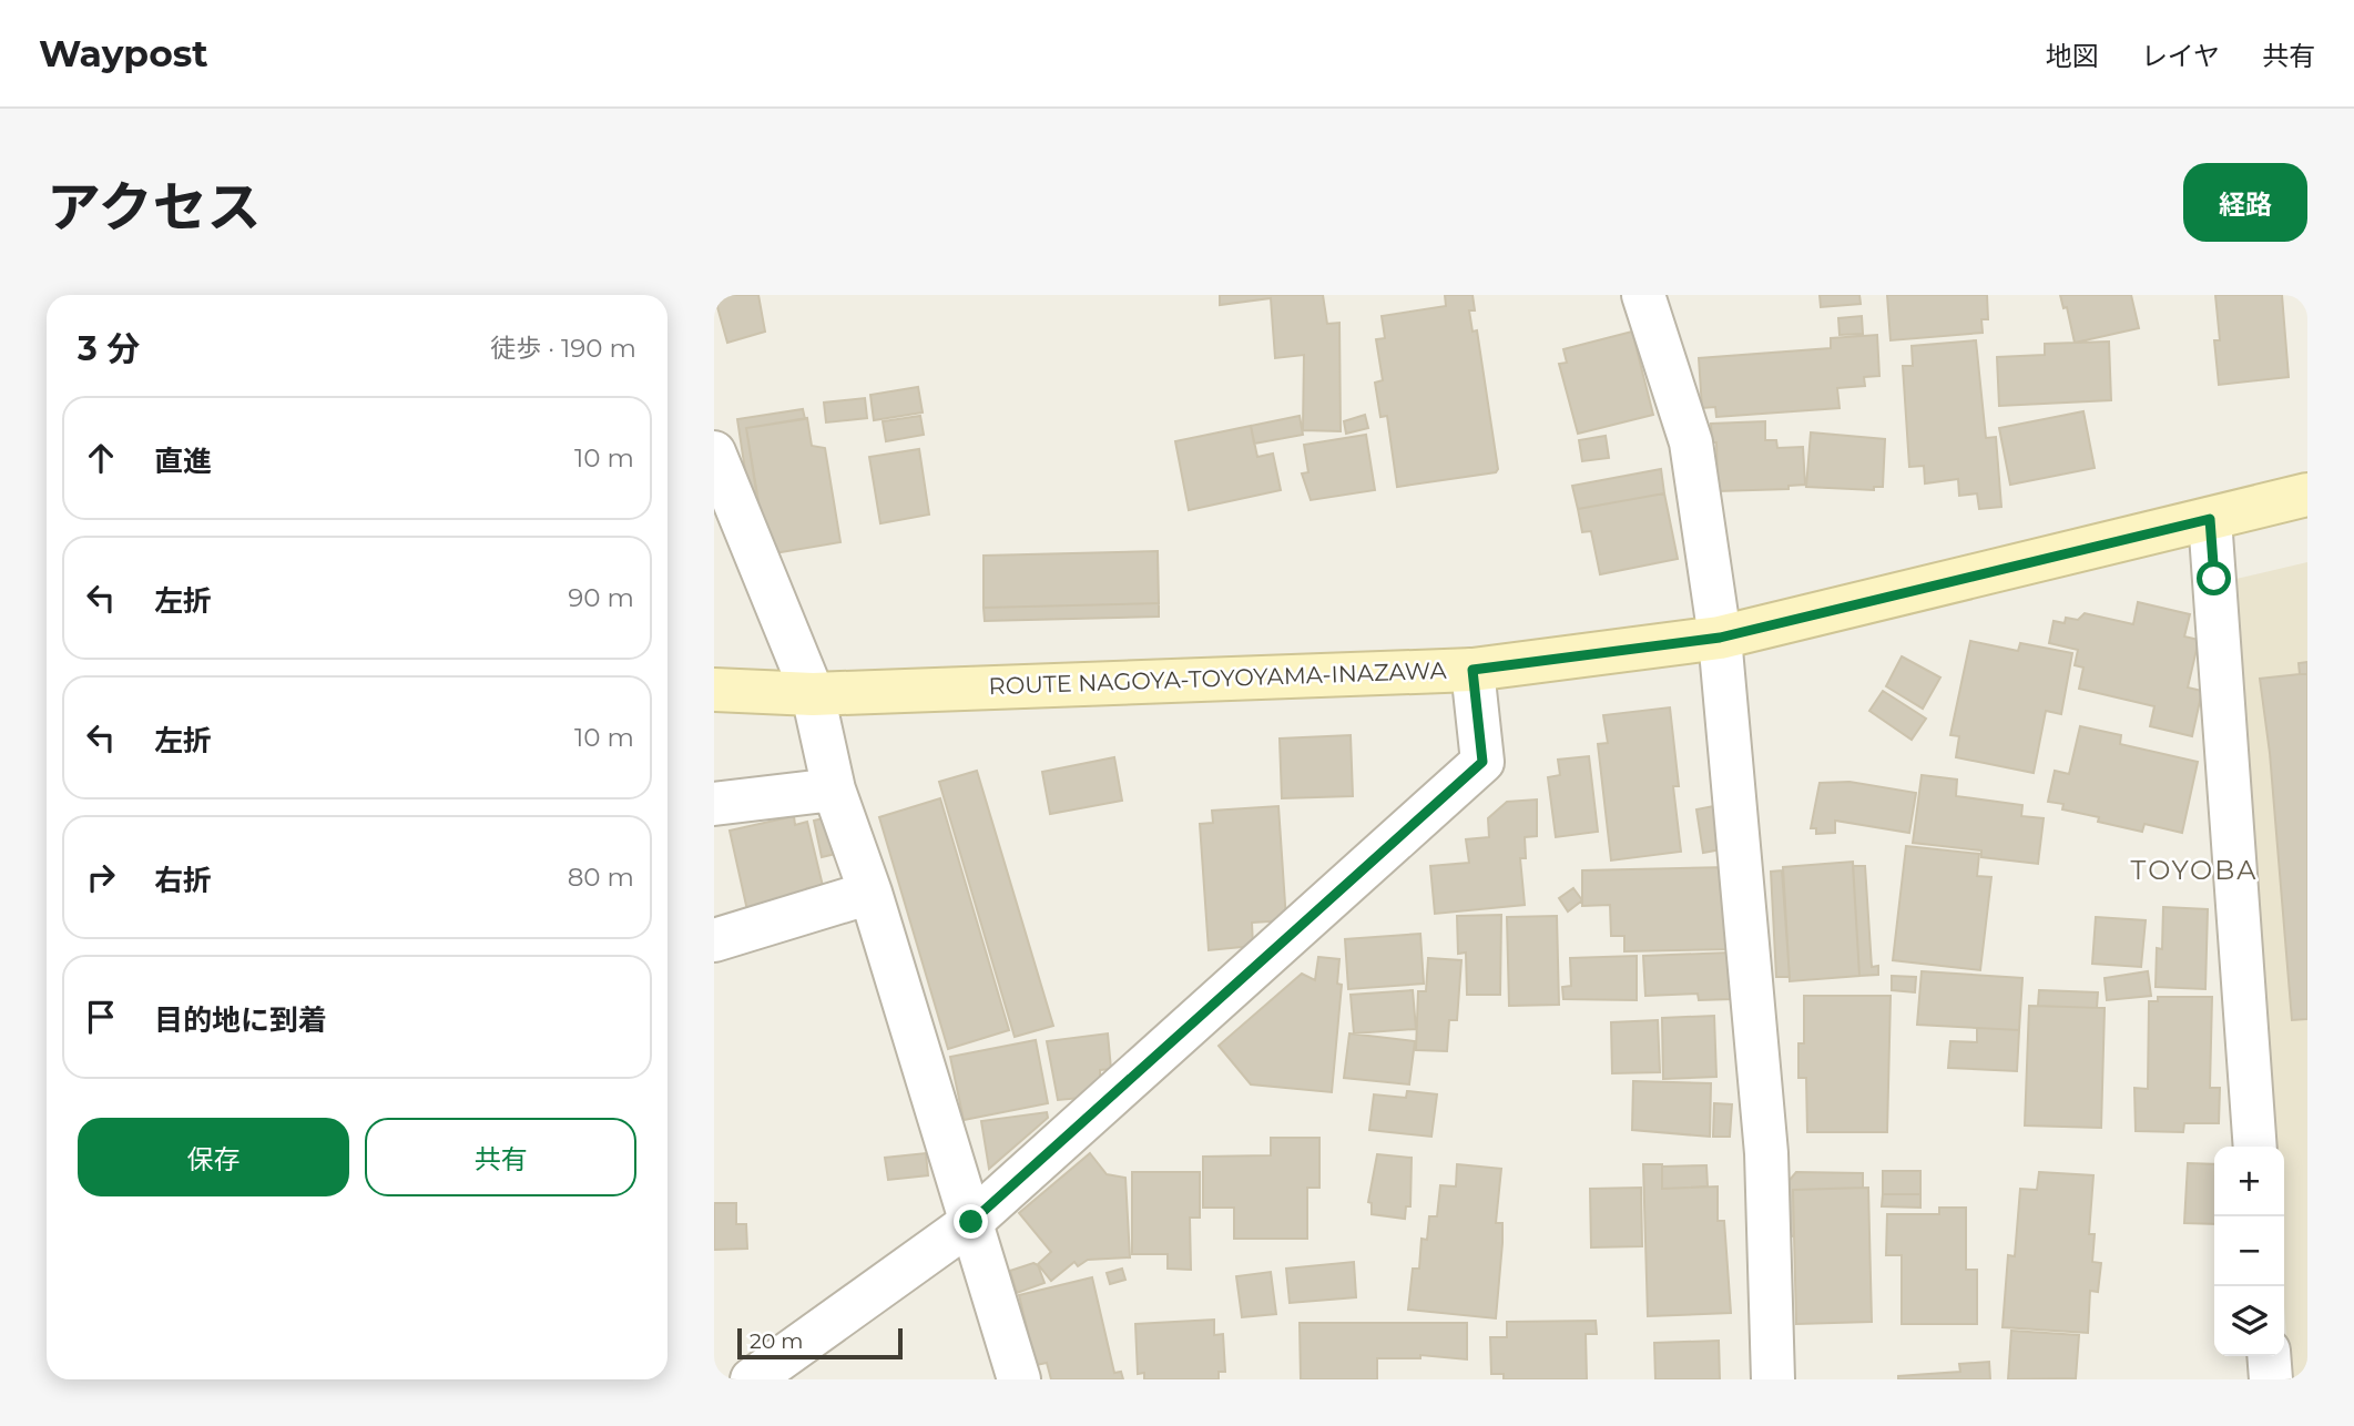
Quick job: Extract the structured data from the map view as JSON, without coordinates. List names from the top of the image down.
{
  "streets": {
    "main road": ["ROUTE NAGOYA-TOYOYAMA-INAZAWA"]
  },
  "districts": ["TOYOBA"],
  "scale_bar": "20 m",
  "page": {
    "header": "Waypost",
    "nav": ["地図", "レイヤ", "共有"],
    "title": "アクセス",
    "buttons": [
      "経路",
      ["保存", "共有"]
    ],
    "heading": ["3 分", "徒歩 · 190 m"],
    "list": [
      ["直進", "10 m"],
      ["左折", "90 m"],
      ["左折", "10 m"],
      ["右折", "80 m"],
      "目的地に到着"
    ],
    "map_buttons": ["+", "−"],
    "scale": "20 m"
  }
}
